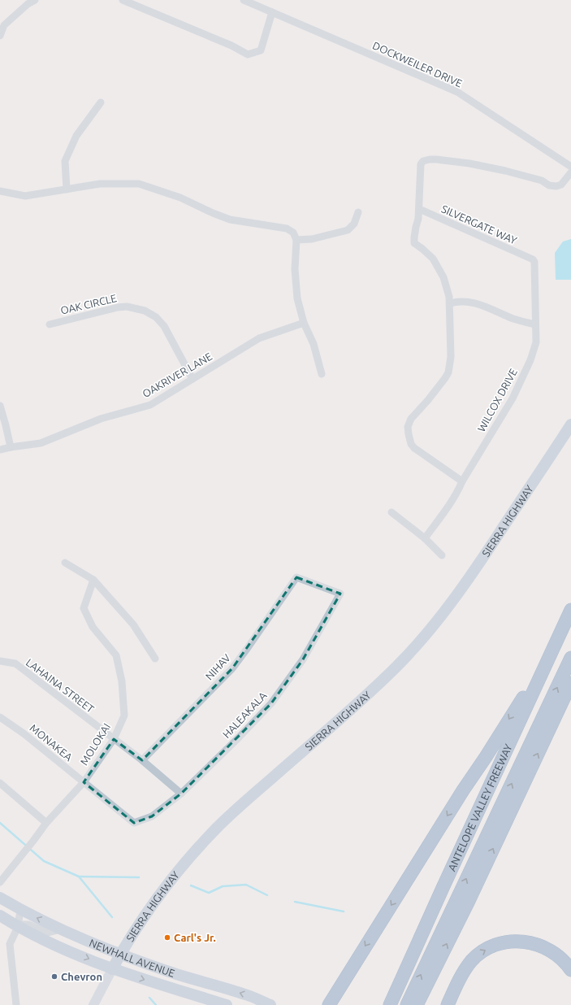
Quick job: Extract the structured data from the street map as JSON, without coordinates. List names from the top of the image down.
{
  "streets": {
    "highway": ["ANTELOPE VALLEY FREEWAY"],
    "main road": ["SIERRA HIGHWAY", "NEWHALL AVENUE"],
    "street": [
      "DOCKWEILER DRIVE",
      "SILVERGATE WAY",
      "OAK CIRCLE",
      "OAKRIVER LANE",
      "WILCOX DRIVE",
      "NIHAV",
      "LAHAINA STREET",
      "HALEAKALA",
      "MONAKEA",
      "MOLOKAI"
    ]
  },
  "crossings": [
    ["SILVERGATE WAY", "WILCOX DRIVE"],
    ["OAK CIRCLE", "OAKRIVER LANE"],
    ["SIERRA HIGHWAY", "NEWHALL AVENUE"],
    ["NIHAV", "LAHAINA STREET"],
    ["NIHAV", "HALEAKALA"],
    ["LAHAINA STREET", "HALEAKALA"],
    ["LAHAINA STREET", "MOLOKAI"],
    ["HALEAKALA", "MONAKEA"],
    ["MONAKEA", "MOLOKAI"]
  ],
  "places": ["Carl's Jr.", "Chevron"]
}
